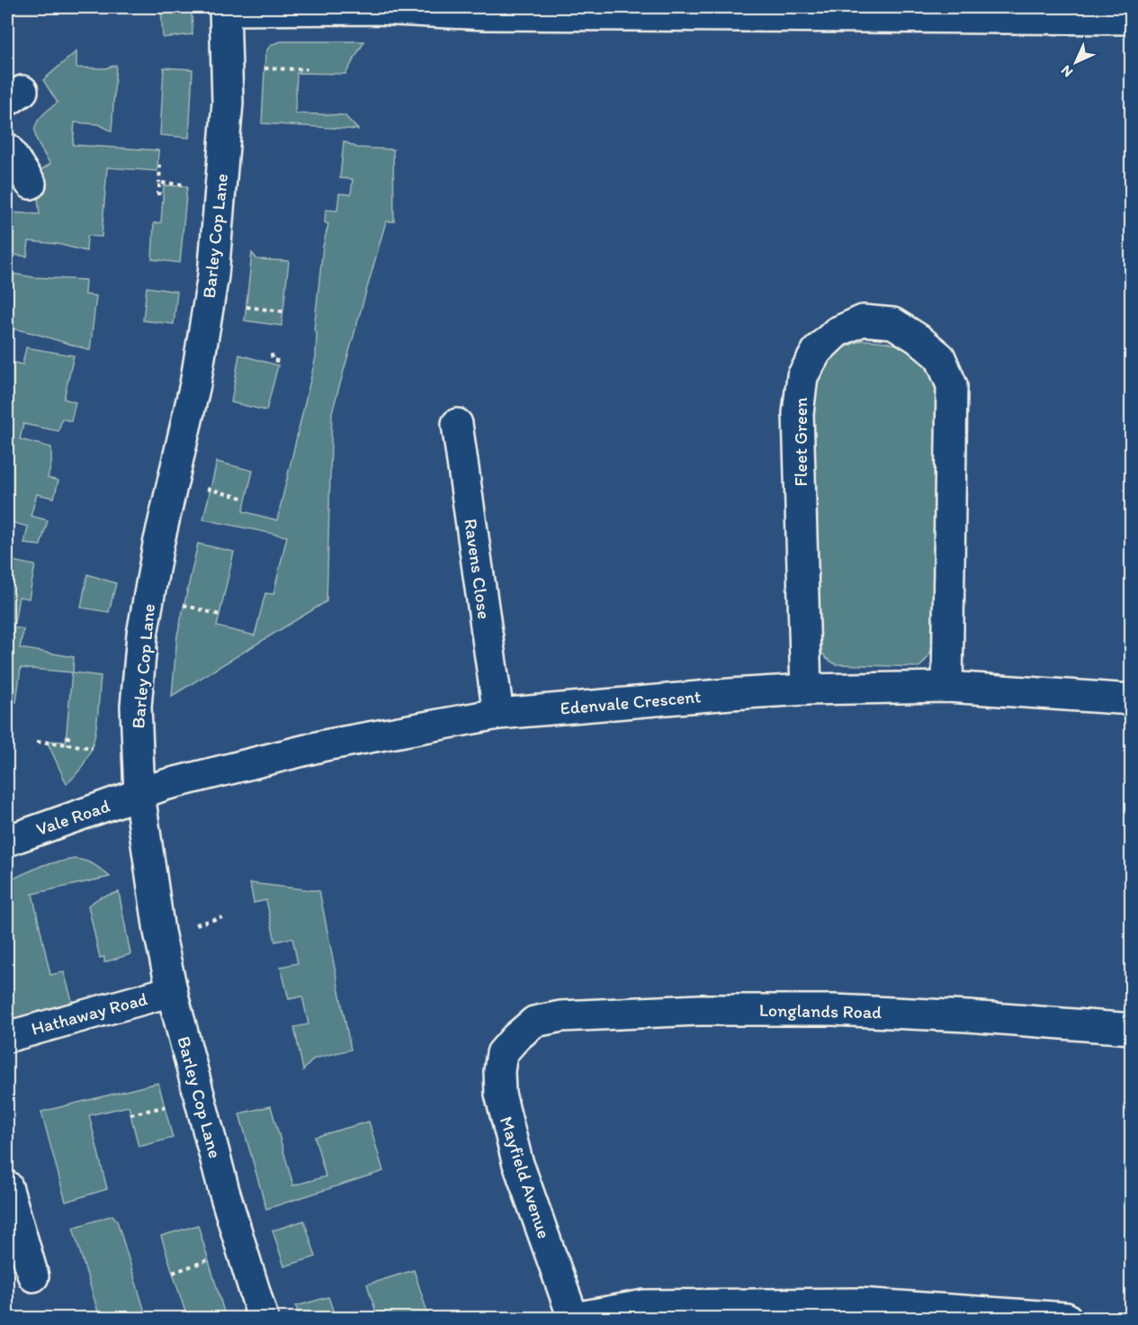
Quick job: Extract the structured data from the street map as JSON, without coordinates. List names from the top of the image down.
{
  "streets": {
    "street": [
      "Barley Cop Lane",
      "Fleet Green",
      "Ravens Close",
      "Edenvale Crescent",
      "Vale Road",
      "Longlands Road",
      "Hathaway Road",
      "Mayfield Avenue"
    ]
  },
  "crossings": [
    ["Barley Cop Lane", "Edenvale Crescent"],
    ["Barley Cop Lane", "Vale Road"],
    ["Barley Cop Lane", "Hathaway Road"],
    ["Fleet Green", "Edenvale Crescent"],
    ["Ravens Close", "Edenvale Crescent"],
    ["Edenvale Crescent", "Vale Road"],
    ["Longlands Road", "Mayfield Avenue"]
  ],
  "north": "bottom left"
}
